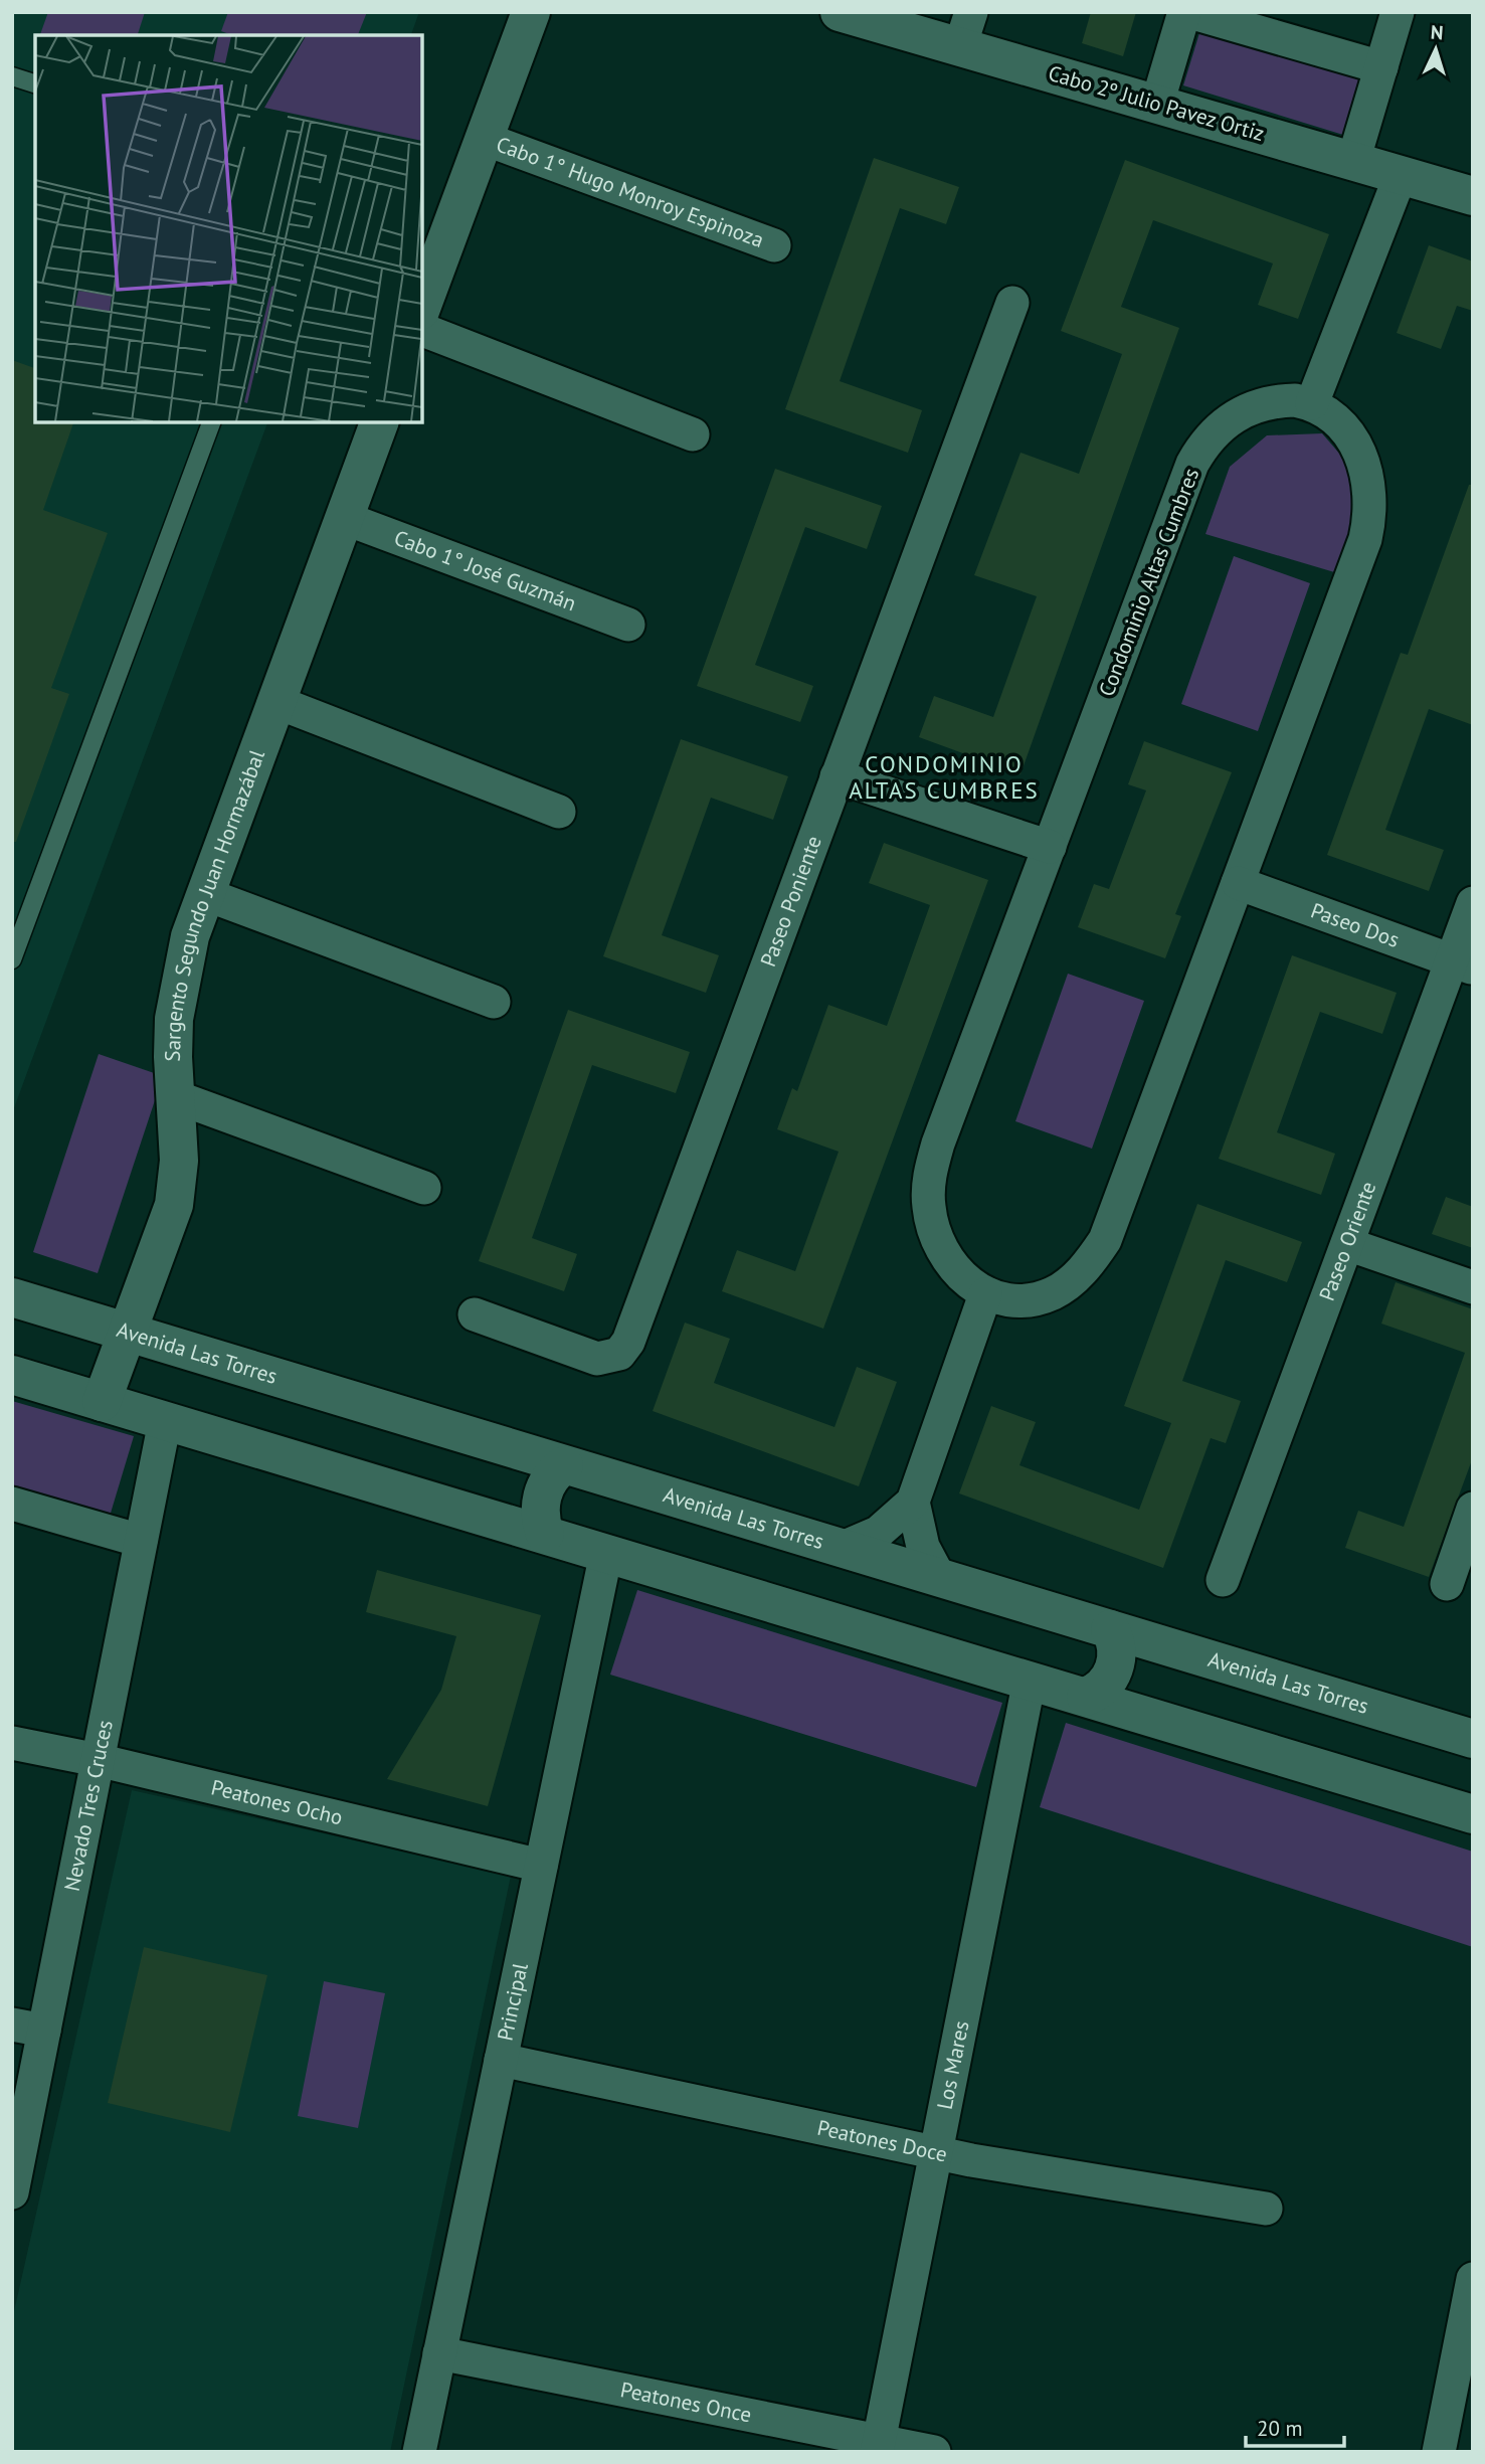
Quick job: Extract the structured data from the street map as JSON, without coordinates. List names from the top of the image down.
{
  "streets": {
    "main road": ["Cabo 2º Julio Pavez Ortiz", "Sargento Segundo Juan Hormazábal", "Avenida Las Torres"],
    "street": [
      "Cabo 1° Hugo Monroy Espinoza",
      "Cabo 1° José Guzmán",
      "Condominio Altas Cumbres",
      "Paseo Poniente",
      "Paseo Dos",
      "Paseo Oriente",
      "Peatones Ocho",
      "Nevado Tres Cruces",
      "Principal",
      "Los Mares",
      "Peatones Doce",
      "Peatones Once"
    ]
  },
  "crossings": [
    ["Cabo 1° José Guzmán", "Sargento Segundo Juan Hormazábal"],
    ["Condominio Altas Cumbres", "Paseo Dos"],
    ["Sargento Segundo Juan Hormazábal", "Avenida Las Torres"],
    ["Paseo Dos", "Paseo Oriente"],
    ["Peatones Ocho", "Nevado Tres Cruces"],
    ["Peatones Ocho", "Principal"],
    ["Principal", "Peatones Doce"],
    ["Principal", "Peatones Once"],
    ["Los Mares", "Peatones Doce"],
    ["Los Mares", "Peatones Once"]
  ],
  "districts": ["CONDOMINIO ALTAS CUMBRES"],
  "scale_bar": "20 m",
  "north": "top"
}
